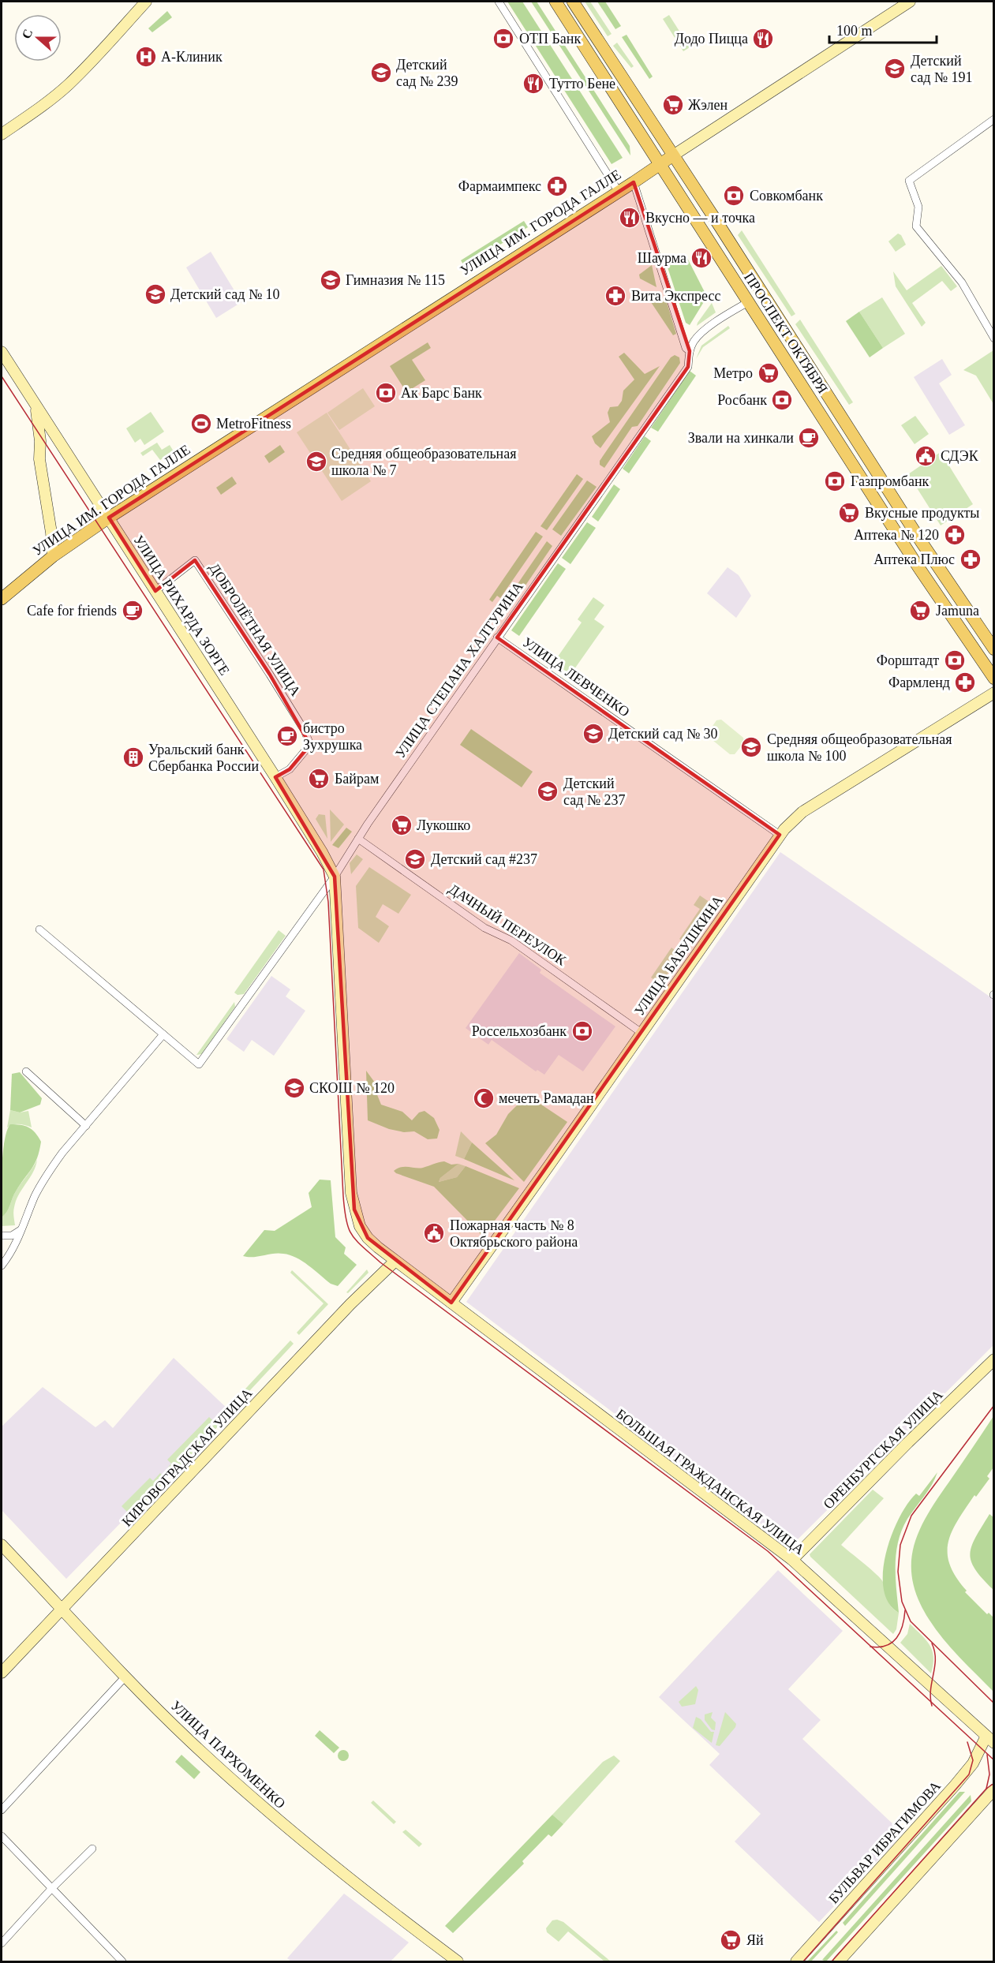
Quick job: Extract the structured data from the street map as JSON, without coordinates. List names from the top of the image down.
{
  "streets": {
    "main road": [
      "УЛИЦА ИМ. ГОРОДА ГАЛЛЕ",
      "ПРОСПЕКТ ОКТЯБРЯ",
      "УЛИЦА РИХАРДА ЗОРГЕ",
      "УЛИЦА БАБУШКИНА",
      "ОРЕНБУРГСКАЯ УЛИЦА",
      "КИРОВОГРАДСКАЯ УЛИЦА",
      "БОЛЬШАЯ ГРАЖДАНСКАЯ УЛИЦА",
      "УЛИЦА ПАРХОМЕНКО",
      "БУЛЬВАР ИБРАГИМОВА"
    ],
    "street": [
      "ДОБРОЛЁТНАЯ УЛИЦА",
      "УЛИЦА СТЕПАНА ХАЛТУРИНА",
      "УЛИЦА ЛЕВЧЕНКО",
      "ДАЧНЫЙ ПЕРЕУЛОК"
    ]
  },
  "crossings": [
    ["УЛИЦА ИМ. ГОРОДА ГАЛЛЕ", "ПРОСПЕКТ ОКТЯБРЯ"],
    ["УЛИЦА ИМ. ГОРОДА ГАЛЛЕ", "УЛИЦА РИХАРДА ЗОРГЕ"],
    ["ПРОСПЕКТ ОКТЯБРЯ", "УЛИЦА СТЕПАНА ХАЛТУРИНА"],
    ["УЛИЦА РИХАРДА ЗОРГЕ", "ДОБРОЛЁТНАЯ УЛИЦА"],
    ["УЛИЦА РИХАРДА ЗОРГЕ", "УЛИЦА СТЕПАНА ХАЛТУРИНА"],
    ["УЛИЦА РИХАРДА ЗОРГЕ", "БОЛЬШАЯ ГРАЖДАНСКАЯ УЛИЦА"],
    ["УЛИЦА СТЕПАНА ХАЛТУРИНА", "УЛИЦА ЛЕВЧЕНКО"],
    ["УЛИЦА СТЕПАНА ХАЛТУРИНА", "ДАЧНЫЙ ПЕРЕУЛОК"],
    ["УЛИЦА СТЕПАНА ХАЛТУРИНА", "БОЛЬШАЯ ГРАЖДАНСКАЯ УЛИЦА"],
    ["УЛИЦА ЛЕВЧЕНКО", "УЛИЦА БАБУШКИНА"],
    ["ДАЧНЫЙ ПЕРЕУЛОК", "УЛИЦА БАБУШКИНА"],
    ["УЛИЦА БАБУШКИНА", "БОЛЬШАЯ ГРАЖДАНСКАЯ УЛИЦА"],
    ["ОРЕНБУРГСКАЯ УЛИЦА", "БОЛЬШАЯ ГРАЖДАНСКАЯ УЛИЦА"],
    ["КИРОВОГРАДСКАЯ УЛИЦА", "БОЛЬШАЯ ГРАЖДАНСКАЯ УЛИЦА"],
    ["КИРОВОГРАДСКАЯ УЛИЦА", "УЛИЦА ПАРХОМЕНКО"],
    ["БОЛЬШАЯ ГРАЖДАНСКАЯ УЛИЦА", "БУЛЬВАР ИБРАГИМОВА"]
  ],
  "places": {
    "bank": [
      "ОТП Банк",
      "Совкомбанк",
      "Ак Барс Банк",
      "Росбанк",
      "Газпромбанк",
      "Форштадт",
      "Россельхозбанк"
    ],
    "restaurant": [
      "Додо Пицца",
      "Тутто Бене",
      "Вкусно — и точка",
      "Шаурма"
    ],
    "hospital": ["А-Клиник"],
    "school or university": [
      "Детский сад № 191",
      "Детский сад № 239",
      "Гимназия № 115",
      "Детский сад № 10",
      "Средняя общеобразовательная школа № 7",
      "Детский сад № 30",
      "Средняя общеобразовательная школа № 100",
      "Детский сад № 237",
      "Детский сад #237",
      "СКОШ № 120"
    ],
    "supermarket": [
      "Жэлен",
      "Метро",
      "Вкусные продукты",
      "Jamuna",
      "Байрам",
      "Лукошко",
      "Яй"
    ],
    "pharmacy": [
      "Фармаимпекс",
      "Вита Экспресс",
      "Аптека № 120",
      "Аптека Плюс",
      "Фармленд"
    ],
    "sports": ["MetroFitness"],
    "cafe": ["Звали на хинкали", "Cafe for friends", "бистро Зухрушка"],
    "public building": ["СДЭК", "Пожарная часть № 8 Октябрьского района"],
    "building": ["Уральский банк Сбербанка России"],
    "mosque": ["мечеть Рамадан"]
  },
  "scale_bar": "100 m",
  "north": "left"
}
